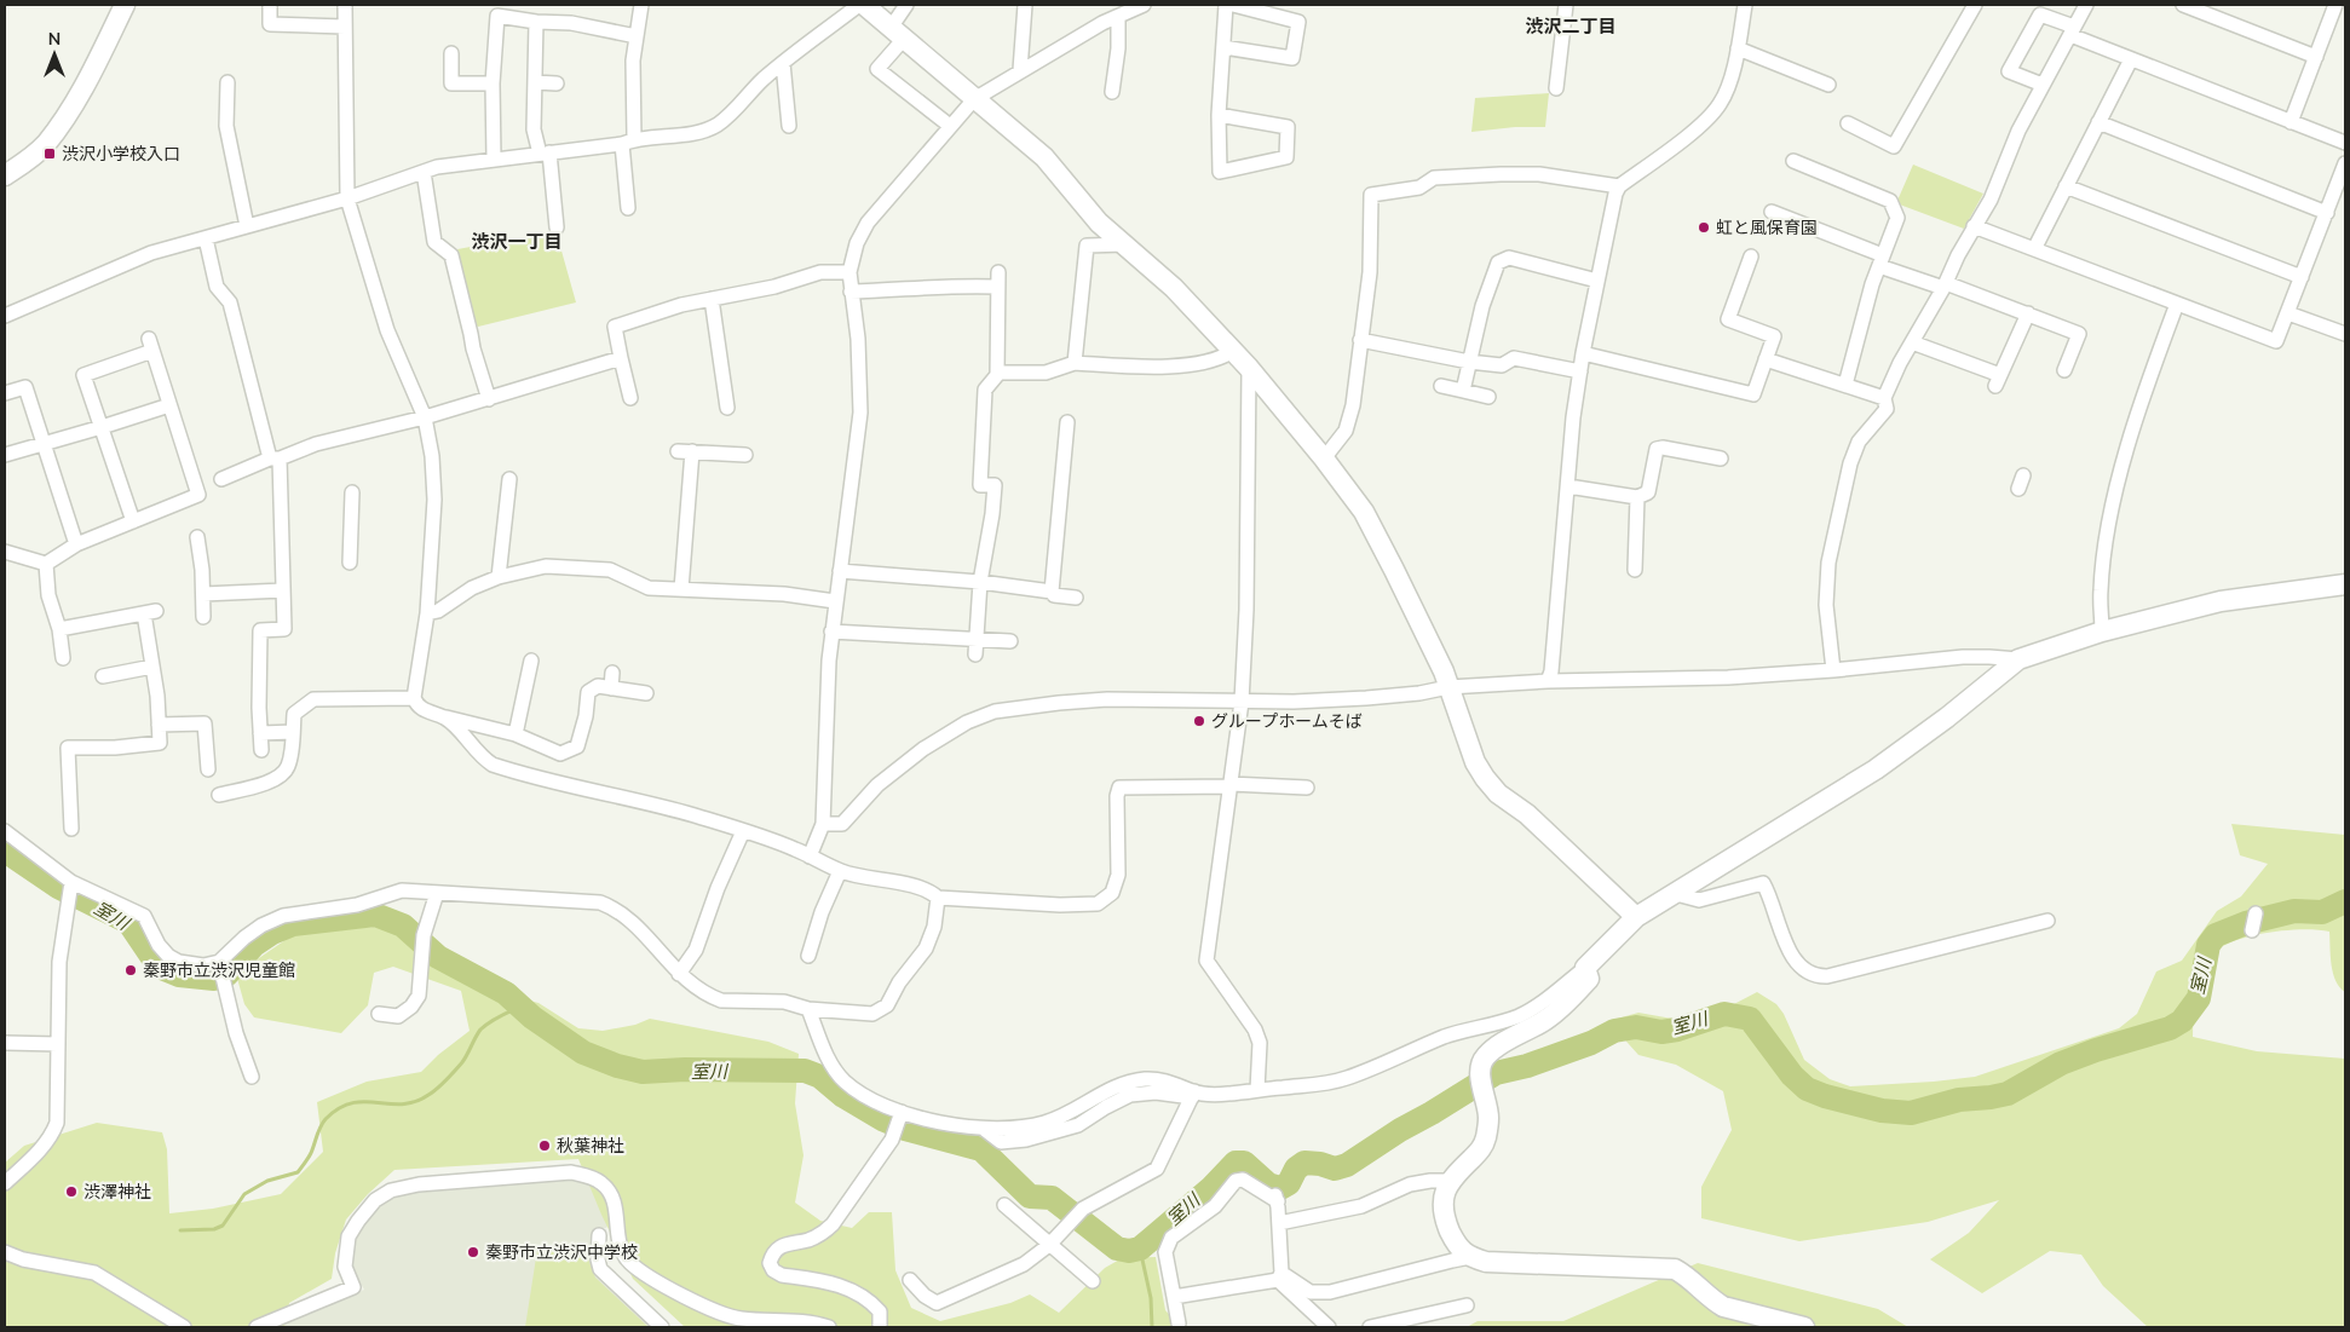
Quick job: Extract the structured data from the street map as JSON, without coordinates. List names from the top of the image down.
{
  "districts": ["渋沢二丁目", "渋沢一丁目"],
  "water": ["室川"],
  "places": {
    "transit": ["渋沢小学校入口"],
    "other": [
      "虹と風保育園",
      "グループホームそば",
      "秦野市立渋沢児童館",
      "秋葉神社",
      "渋澤神社",
      "秦野市立渋沢中学校"
    ]
  },
  "north": "top"
}
